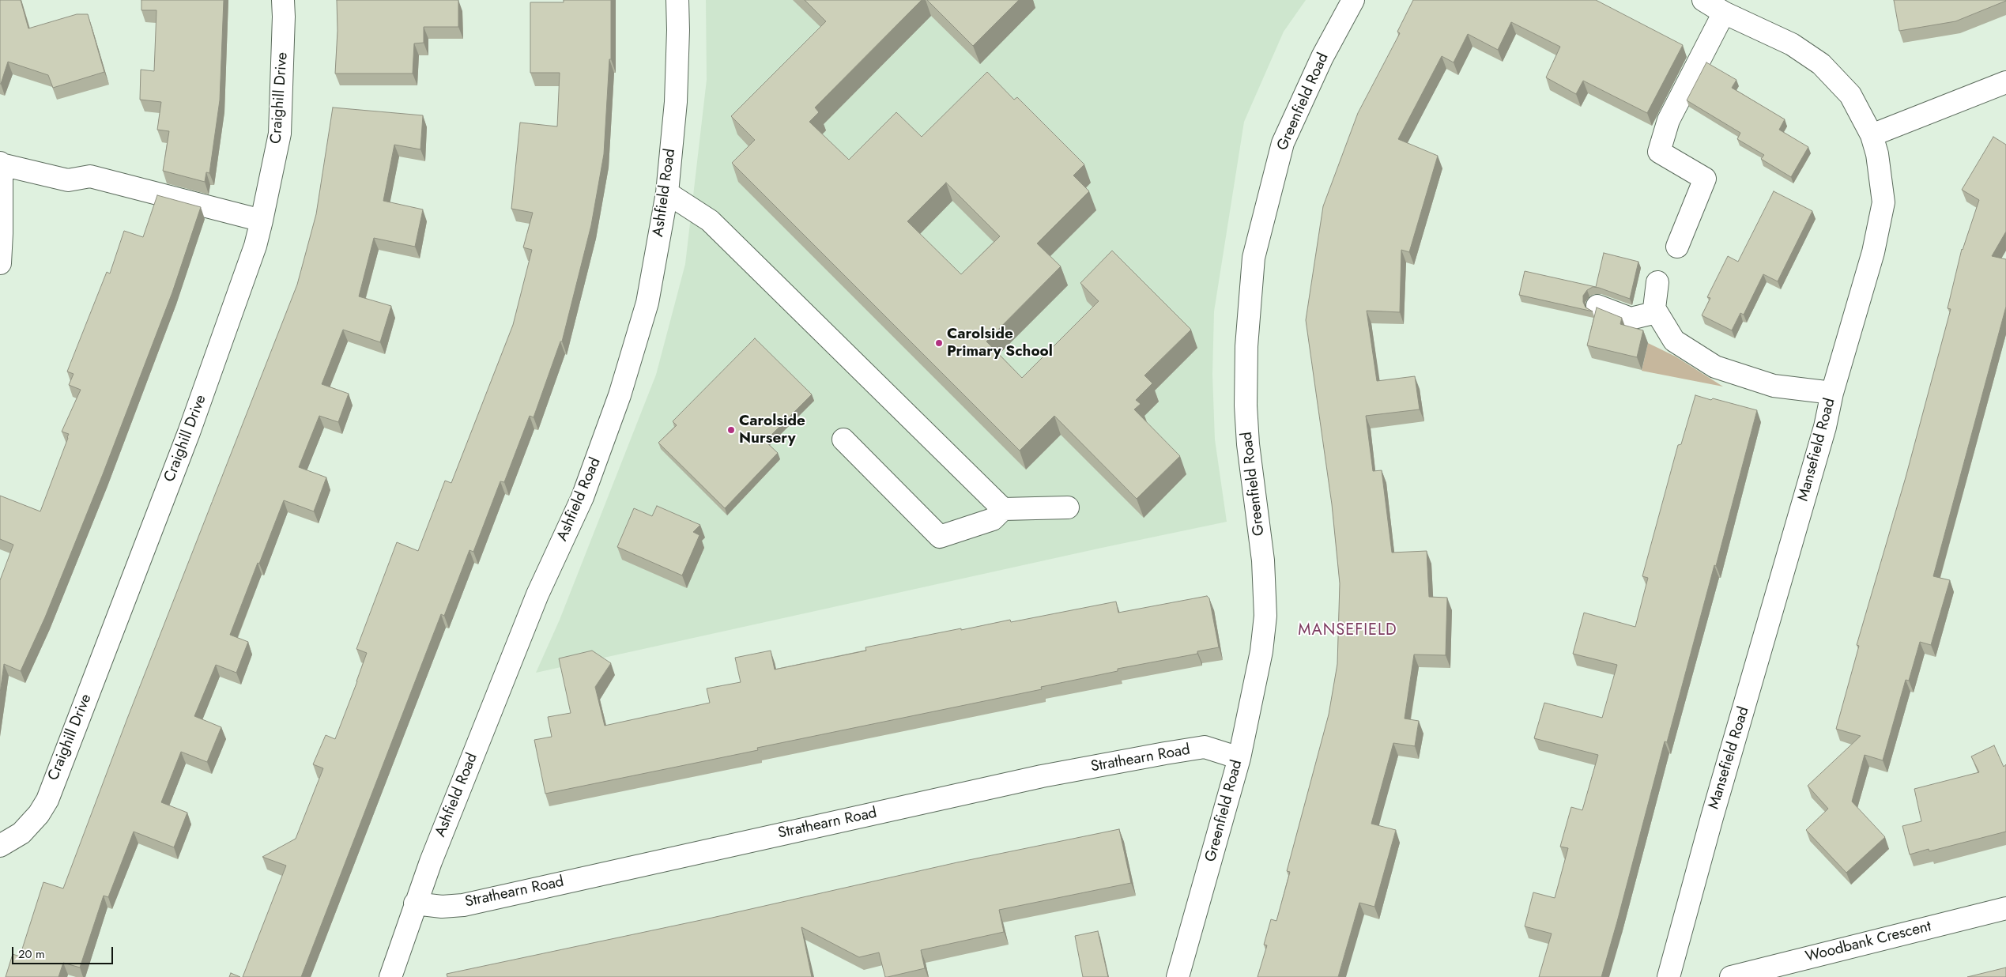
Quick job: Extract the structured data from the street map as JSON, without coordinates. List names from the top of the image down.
{
  "streets": {
    "street": [
      "Craighill Drive",
      "Greenfield Road",
      "Ashfield Road",
      "Mansefield Road",
      "Strathearn Road",
      "Woodbank Crescent"
    ]
  },
  "crossings": [
    ["Greenfield Road", "Strathearn Road"],
    ["Ashfield Road", "Strathearn Road"]
  ],
  "districts": ["MANSEFIELD"],
  "places": ["Carolside Primary School", "Carolside Nursery"],
  "scale_bar": "20 m"
}
